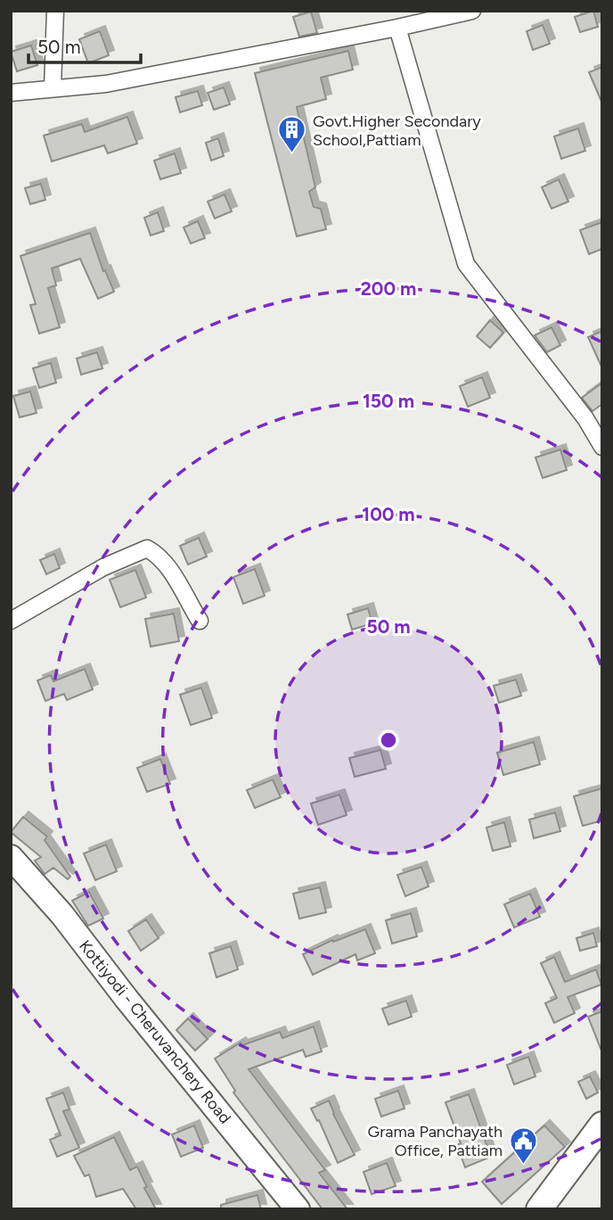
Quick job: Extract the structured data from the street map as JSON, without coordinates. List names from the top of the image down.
{
  "streets": {
    "main road": ["Kottiyodi - Cheruvanchery Road"]
  },
  "places": {
    "building": ["Govt.Higher Secondary School,Pattiam"],
    "public building": ["Grama Panchayath Office, Pattiam"]
  },
  "scale_bar": "50 m",
  "rings": [
    "200 m",
    "150 m",
    "100 m",
    "50 m"
  ]
}
